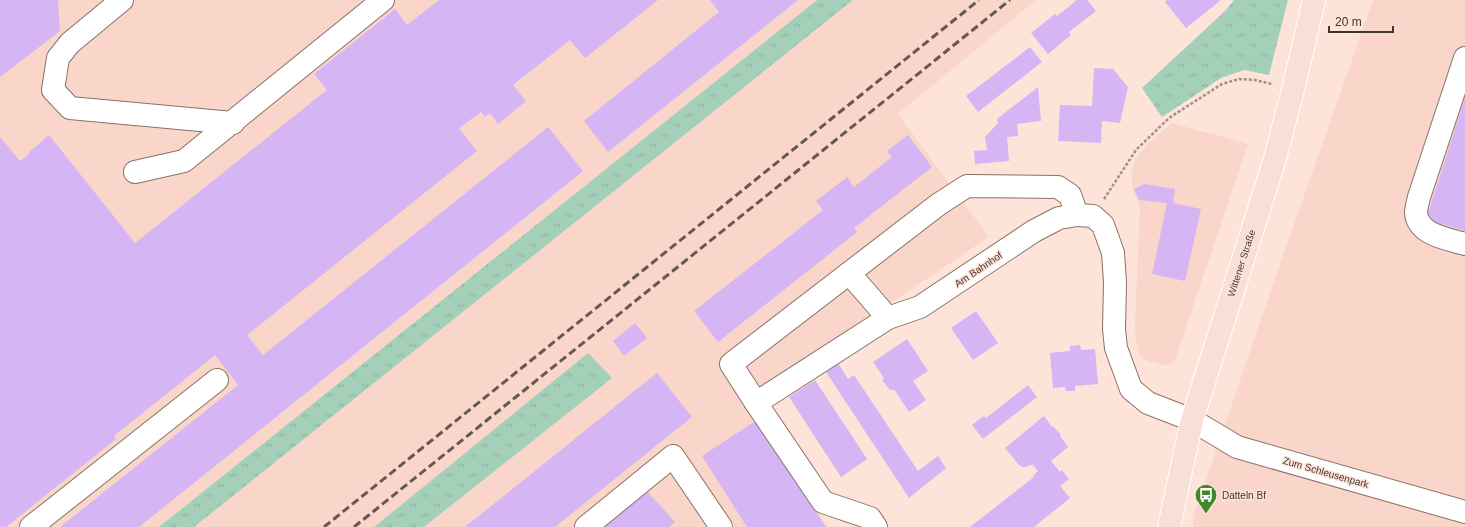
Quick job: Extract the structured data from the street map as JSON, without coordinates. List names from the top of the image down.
{
  "streets": {
    "main road": ["Wittener Straße"],
    "street": ["Am Bahnhof", "Zum Schleusenpark"]
  },
  "crossings": [
    ["Wittener Straße", "Zum Schleusenpark"]
  ],
  "places": {
    "bus stop": ["Datteln Bf"]
  },
  "scale_bar": "20 m"
}
